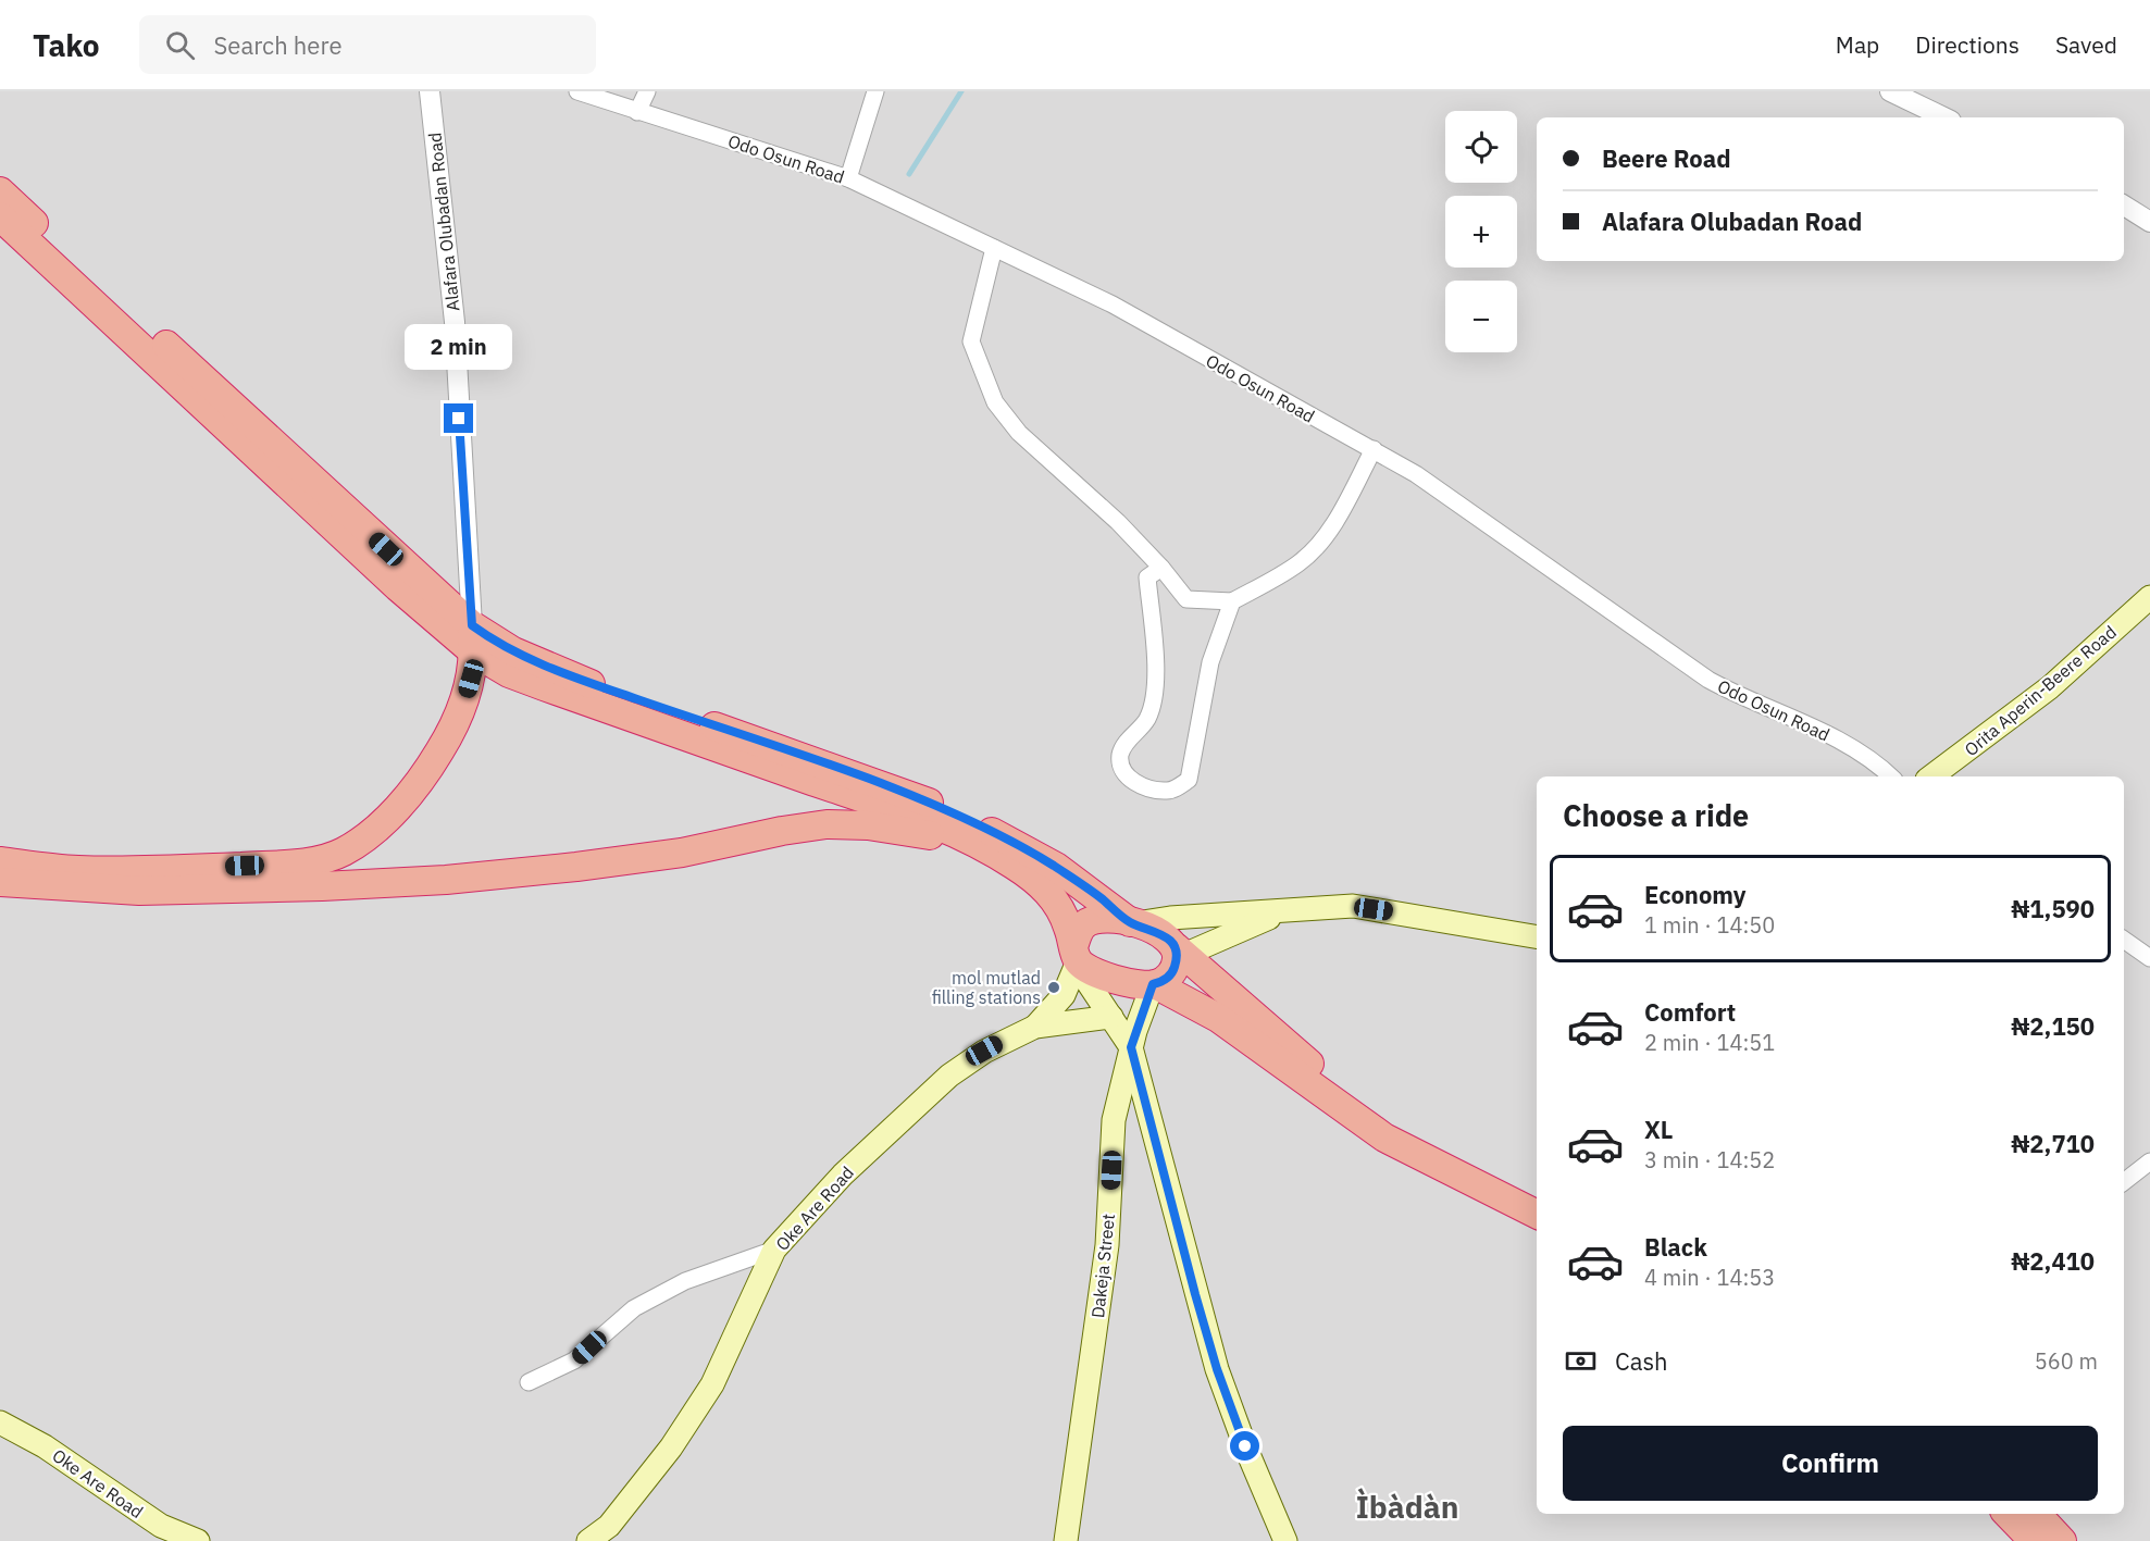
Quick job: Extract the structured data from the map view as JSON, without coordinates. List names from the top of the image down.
{
  "streets": {
    "main road": ["Orita Aperin-Beere Road", "Oke Are Road", "Dakeja Street"],
    "street": ["Odo Osun Road", "Alafara Olubadan Road"]
  },
  "crossings": [
    ["Oke Are Road", "Dakeja Street"]
  ],
  "districts": ["Ìbàdàn"],
  "places": ["mol mutlad filling stations"],
  "page": {
    "header": "Tako",
    "search": "Search here",
    "nav": ["Map", "Directions", "Saved"],
    "map_buttons": ["+", "−"],
    "banner": ["Beere Road", "Alafara Olubadan Road"],
    "bubble": "2 min",
    "heading": "Choose a ride",
    "list": [
      {
        "name": "Economy",
        "note": "1 min · 14:50",
        "value": "₦1,590"
      },
      {
        "name": "Comfort",
        "note": "2 min · 14:51",
        "value": "₦2,150"
      },
      {
        "name": "XL",
        "note": "3 min · 14:52",
        "value": "₦2,710"
      },
      {
        "name": "Black",
        "note": "4 min · 14:53",
        "value": "₦2,410"
      }
    ],
    "pay": ["Cash", "560 m"],
    "buttons": "Confirm"
  }
}
